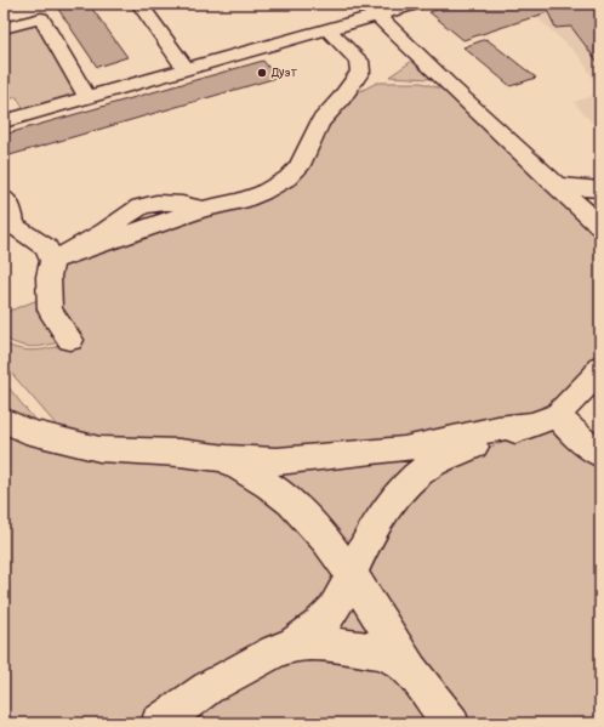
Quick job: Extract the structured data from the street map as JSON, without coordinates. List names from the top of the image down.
{
  "places": ["Дуэт"]
}
